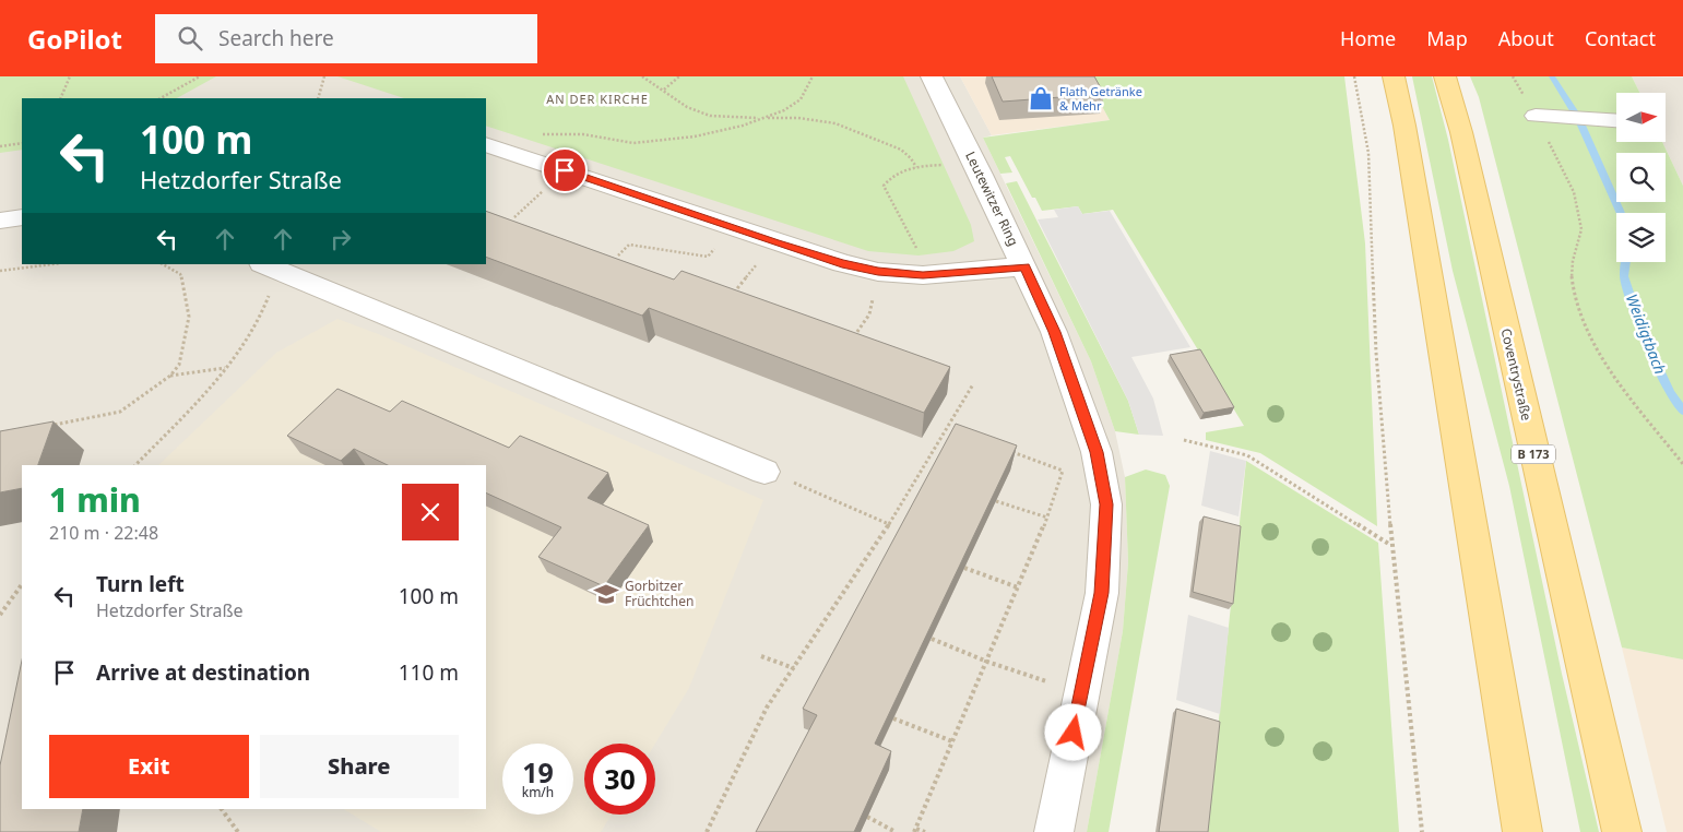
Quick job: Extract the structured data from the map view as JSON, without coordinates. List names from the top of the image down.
{
  "streets": {
    "main road": ["Coventrystraße", "B 173"],
    "street": ["Leutewitzer Ring"]
  },
  "districts": ["AN DER KIRCHE"],
  "water": ["Weidigtbach"],
  "places": {
    "shop": ["Flath Getränke & Mehr"],
    "school or university": ["Gorbitzer Früchtchen"]
  },
  "north": "right",
  "page": {
    "header": "GoPilot",
    "search": "Search here",
    "nav": [
      "Home",
      "Map",
      "About",
      "Contact"
    ],
    "turn": ["100 m", "Hetzdorfer Straße"],
    "heading": ["1 min", "210 m · 22:48"],
    "list": [
      {
        "name": "Turn left",
        "note": "Hetzdorfer Straße",
        "value": "100 m"
      },
      {
        "name": "Arrive at destination",
        "value": "110 m"
      }
    ],
    "buttons": ["Exit", "Share"],
    "speed": "19 km/h",
    "limit": "30"
  }
}
